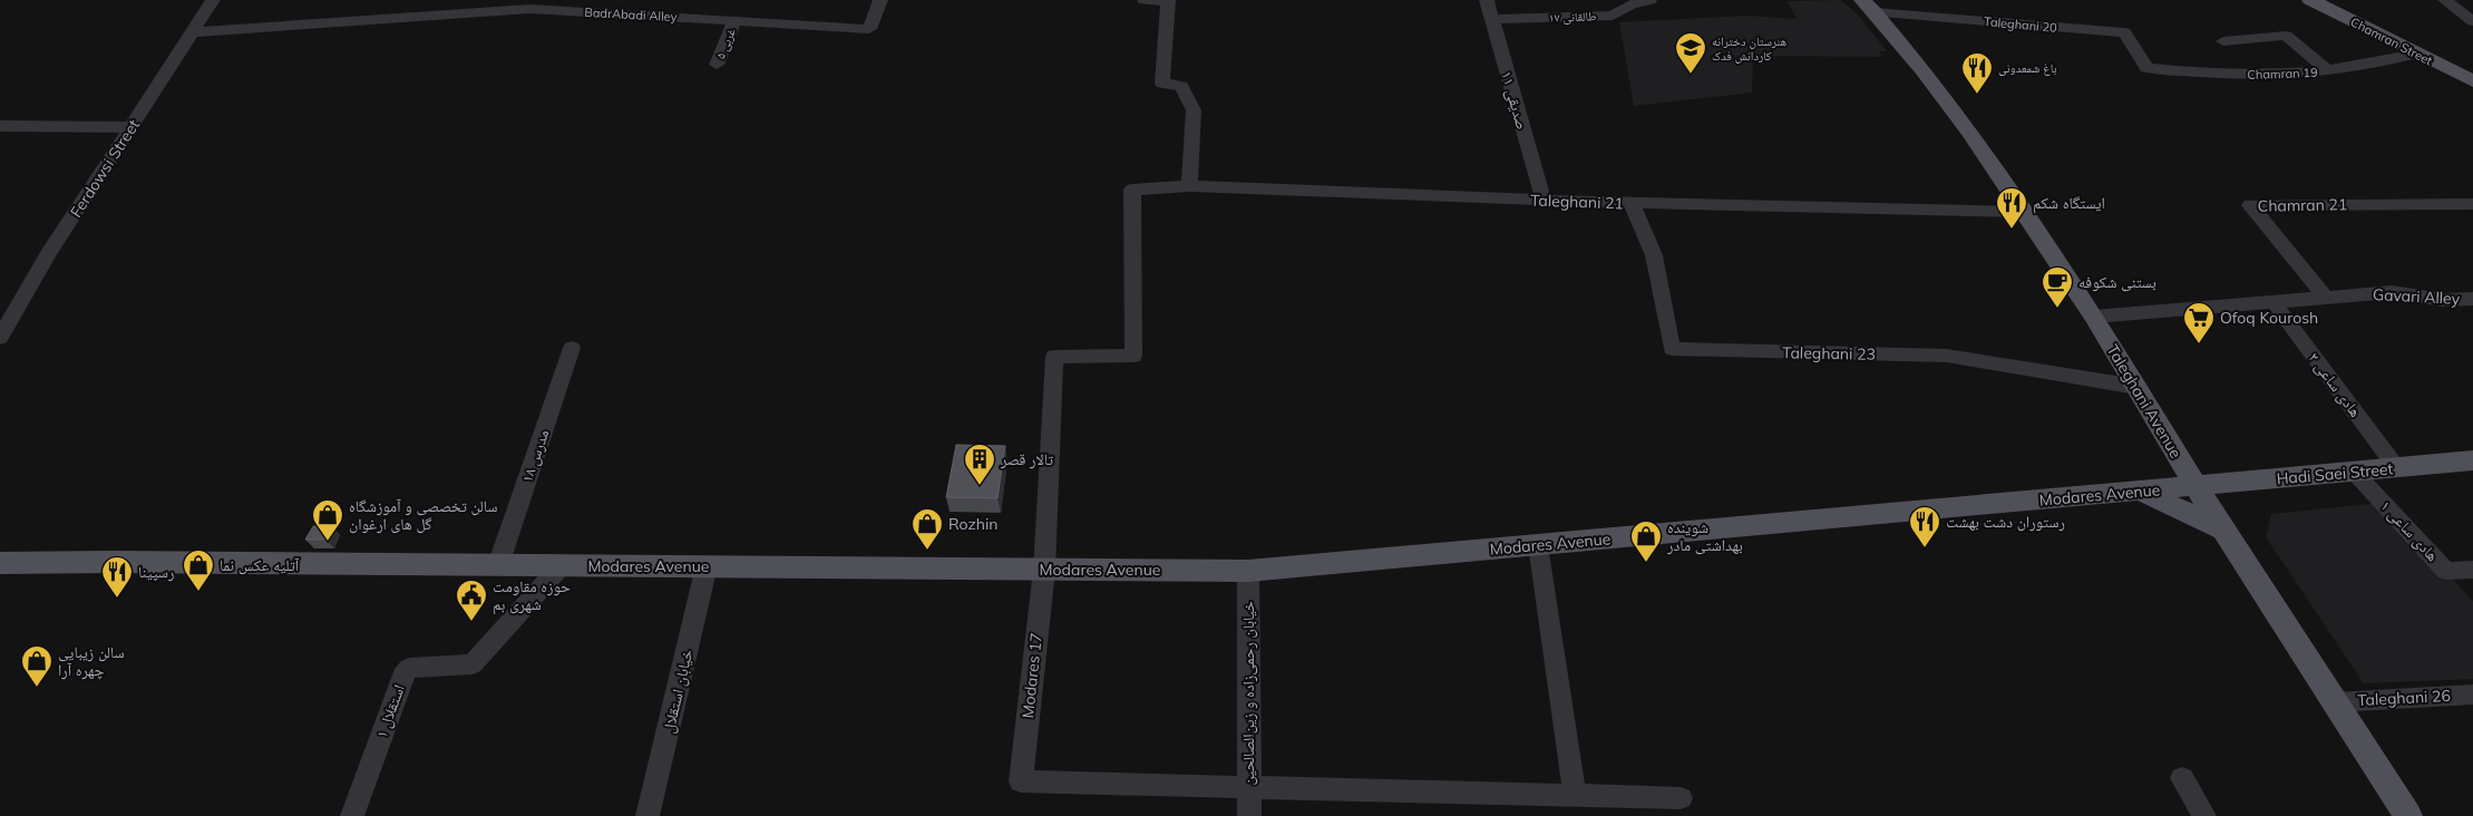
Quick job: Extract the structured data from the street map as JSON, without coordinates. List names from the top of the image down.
{
  "streets": {
    "main road": [
      "Chamran Street",
      "Taleghani Avenue",
      "Hadi Saei Street",
      "Modares Avenue"
    ],
    "street": [
      "BadrAbadi Alley",
      "طالقانی ۱۷",
      "Taleghani 20",
      "۵ غربی",
      "Chamran 19",
      "صدیقی ۱۱",
      "Ferdowsi Street",
      "Taleghani 21",
      "Chamran 21",
      "Gavari Alley",
      "Taleghani 23",
      "هادی ساعی ۲",
      "مدرس ۱۸",
      "هادی ساعی ۱",
      "Modares 17",
      "خیابان استقلال",
      "خیابان رحمی‌زاده و زین‌الصالحین",
      "Taleghani 26",
      "استقلال ۱"
    ]
  },
  "crossings": [
    ["BadrAbadi Alley", "۵ غربی"],
    ["BadrAbadi Alley", "Ferdowsi Street"],
    ["طالقانی ۱۷", "صدیقی ۱۱"],
    ["Taleghani 20", "Chamran 19"],
    ["Taleghani 20", "Taleghani Avenue"],
    ["Chamran Street", "Chamran 19"],
    ["صدیقی ۱۱", "Taleghani 21"],
    ["Taleghani 21", "Taleghani 23"],
    ["Taleghani 21", "Taleghani Avenue"],
    ["Taleghani 21", "Modares 17"],
    ["Chamran 21", "Gavari Alley"],
    ["Gavari Alley", "هادی ساعی ۲"],
    ["Gavari Alley", "Taleghani Avenue"],
    ["Taleghani 23", "Taleghani Avenue"],
    ["هادی ساعی ۲", "Hadi Saei Street"],
    ["Taleghani Avenue", "Hadi Saei Street"],
    ["Taleghani Avenue", "Modares Avenue"],
    ["Taleghani Avenue", "Taleghani 26"],
    ["مدرس ۱۸", "Modares Avenue"],
    ["Hadi Saei Street", "Modares Avenue"],
    ["Hadi Saei Street", "هادی ساعی ۱"],
    ["Modares Avenue", "Modares 17"],
    ["Modares Avenue", "خیابان استقلال"],
    ["Modares Avenue", "خیابان رحمی‌زاده و زین‌الصالحین"],
    ["Modares Avenue", "استقلال ۱"],
    ["Modares 17", "خیابان رحمی‌زاده و زین‌الصالحین"]
  ],
  "places": {
    "school or university": ["هنرستان دخترانه کاردانش فدک"],
    "restaurant": [
      "باغ شمعدونی",
      "ایستگاه شکم",
      "رستوران دشت بهشت",
      "رسپینا"
    ],
    "cafe": ["بستنی شکوفه"],
    "supermarket": ["Ofoq Kourosh"],
    "building": ["تالار قصر"],
    "shop": [
      "سالن تخصصی و آموزشگاه گل های ارغوان",
      "Rozhin",
      "شوینده بهداشتی مادر",
      "آتلیه عکس نما",
      "سالن زیبایی چهره آرا"
    ],
    "public building": ["حوزه مقاومت شهری بم"]
  }
}
